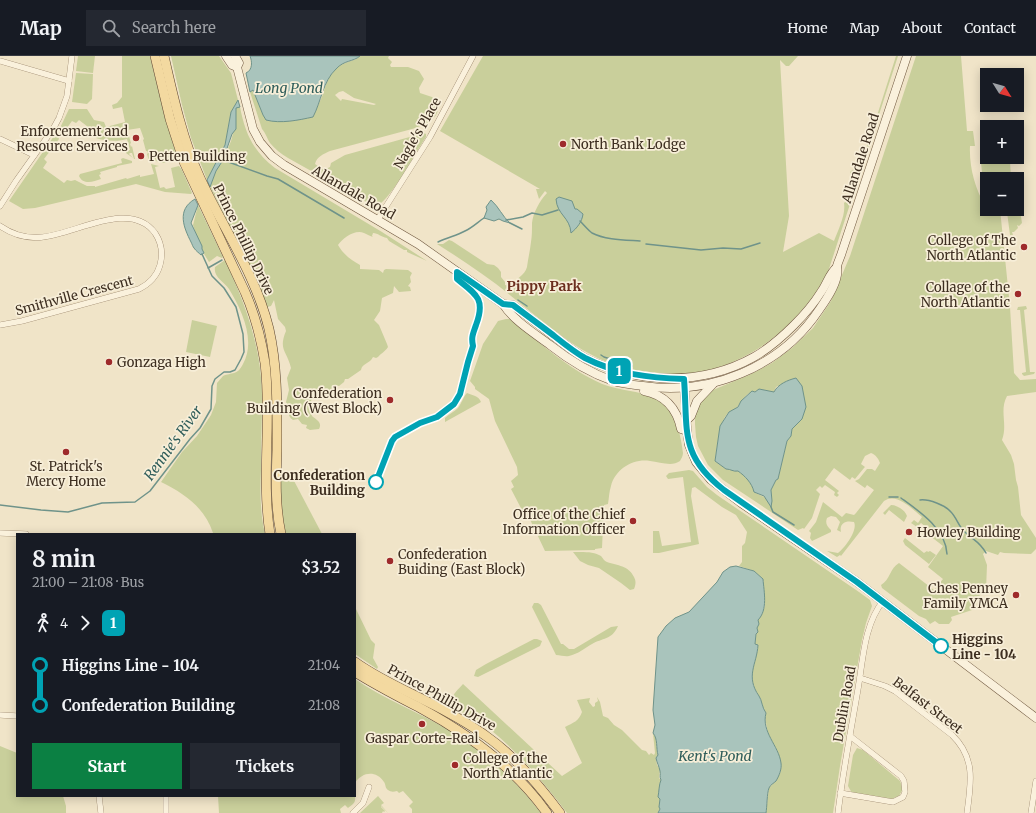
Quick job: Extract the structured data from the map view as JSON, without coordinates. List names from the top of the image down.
{
  "streets": {
    "main road": ["Allandale Road", "Prince Phillip Drive"],
    "street": [
      "Nagle's Place",
      "Smithville Crescent",
      "Dublin Road",
      "Belfast Street"
    ]
  },
  "crossings": [
    ["Nagle's Place", "Allandale Road"],
    ["Dublin Road", "Belfast Street"]
  ],
  "districts": ["Pippy Park"],
  "water": ["Long Pond", "Rennie's River", "Kent's Pond"],
  "places": [
    "Enforcement and Resource Services",
    "North Bank Lodge",
    "Petten Building",
    "College of The North Atlantic",
    "Collage of the North Atlantic",
    "Gonzaga High",
    "Confederation Building (West Block)",
    "St. Patrick's Mercy Home",
    "Confederation Building",
    "Office of the Chief Information Officer",
    "Howley Building",
    "Confederation Buiding (East Block)",
    "Ches Penney Family YMCA",
    "Higgins Line - 104",
    "Gaspar Corte-Real",
    "College of the North Atlantic"
  ],
  "lines": ["bus line 1"],
  "north": "bottom right",
  "page": {
    "header": "Map",
    "search": "Search here",
    "nav": [
      "Home",
      "Map",
      "About",
      "Contact"
    ],
    "on_map": "1",
    "map_buttons": ["+", "−"],
    "heading": ["8 min", "21:00 – 21:08 · Bus", "$3.52"],
    "legs": ["4", "1"],
    "list": [
      {
        "name": "Higgins Line - 104",
        "value": "21:04"
      },
      {
        "name": "Confederation Building",
        "value": "21:08"
      }
    ],
    "buttons": ["Start", "Tickets"]
  }
}
